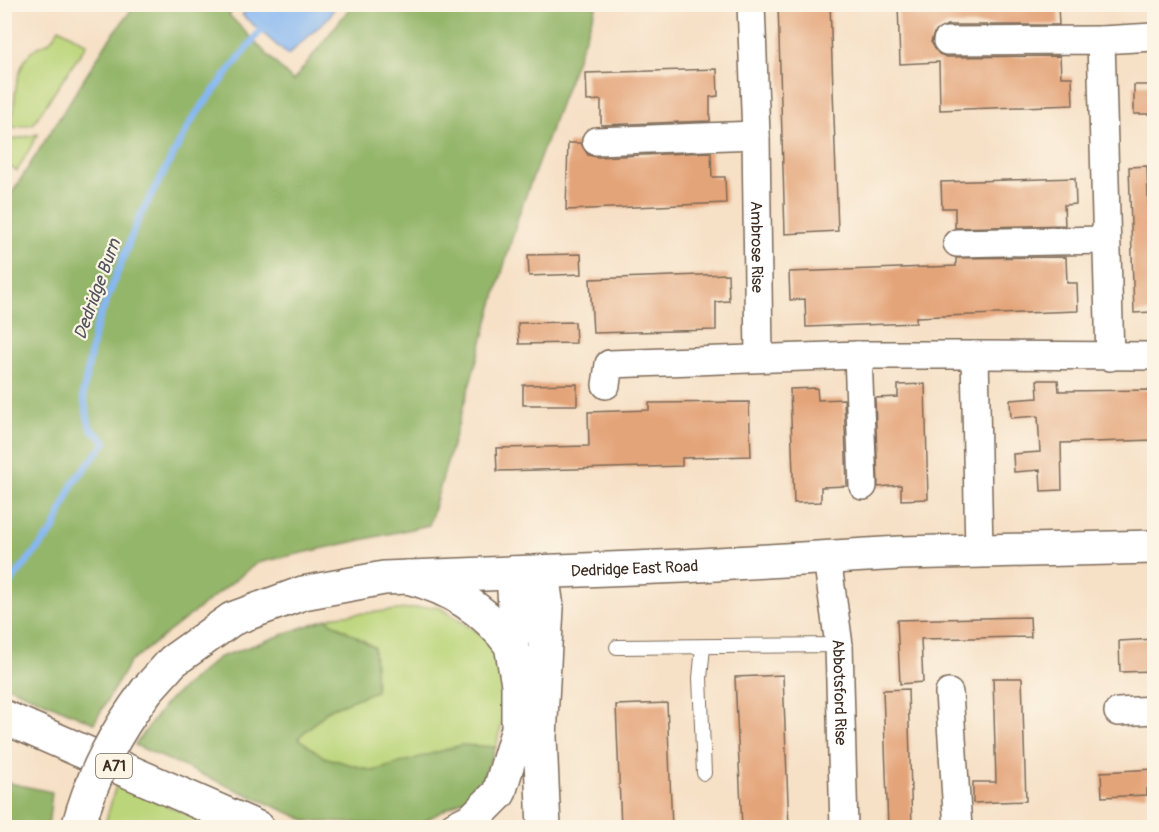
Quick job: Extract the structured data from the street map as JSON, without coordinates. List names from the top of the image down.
{
  "streets": {
    "street": [
      "Ambrose Rise",
      "Dedridge East Road",
      "Abbotsford Rise",
      "A71"
    ]
  },
  "crossings": [
    ["Dedridge East Road", "Abbotsford Rise"]
  ],
  "water": ["Dedridge Burn"]
}
